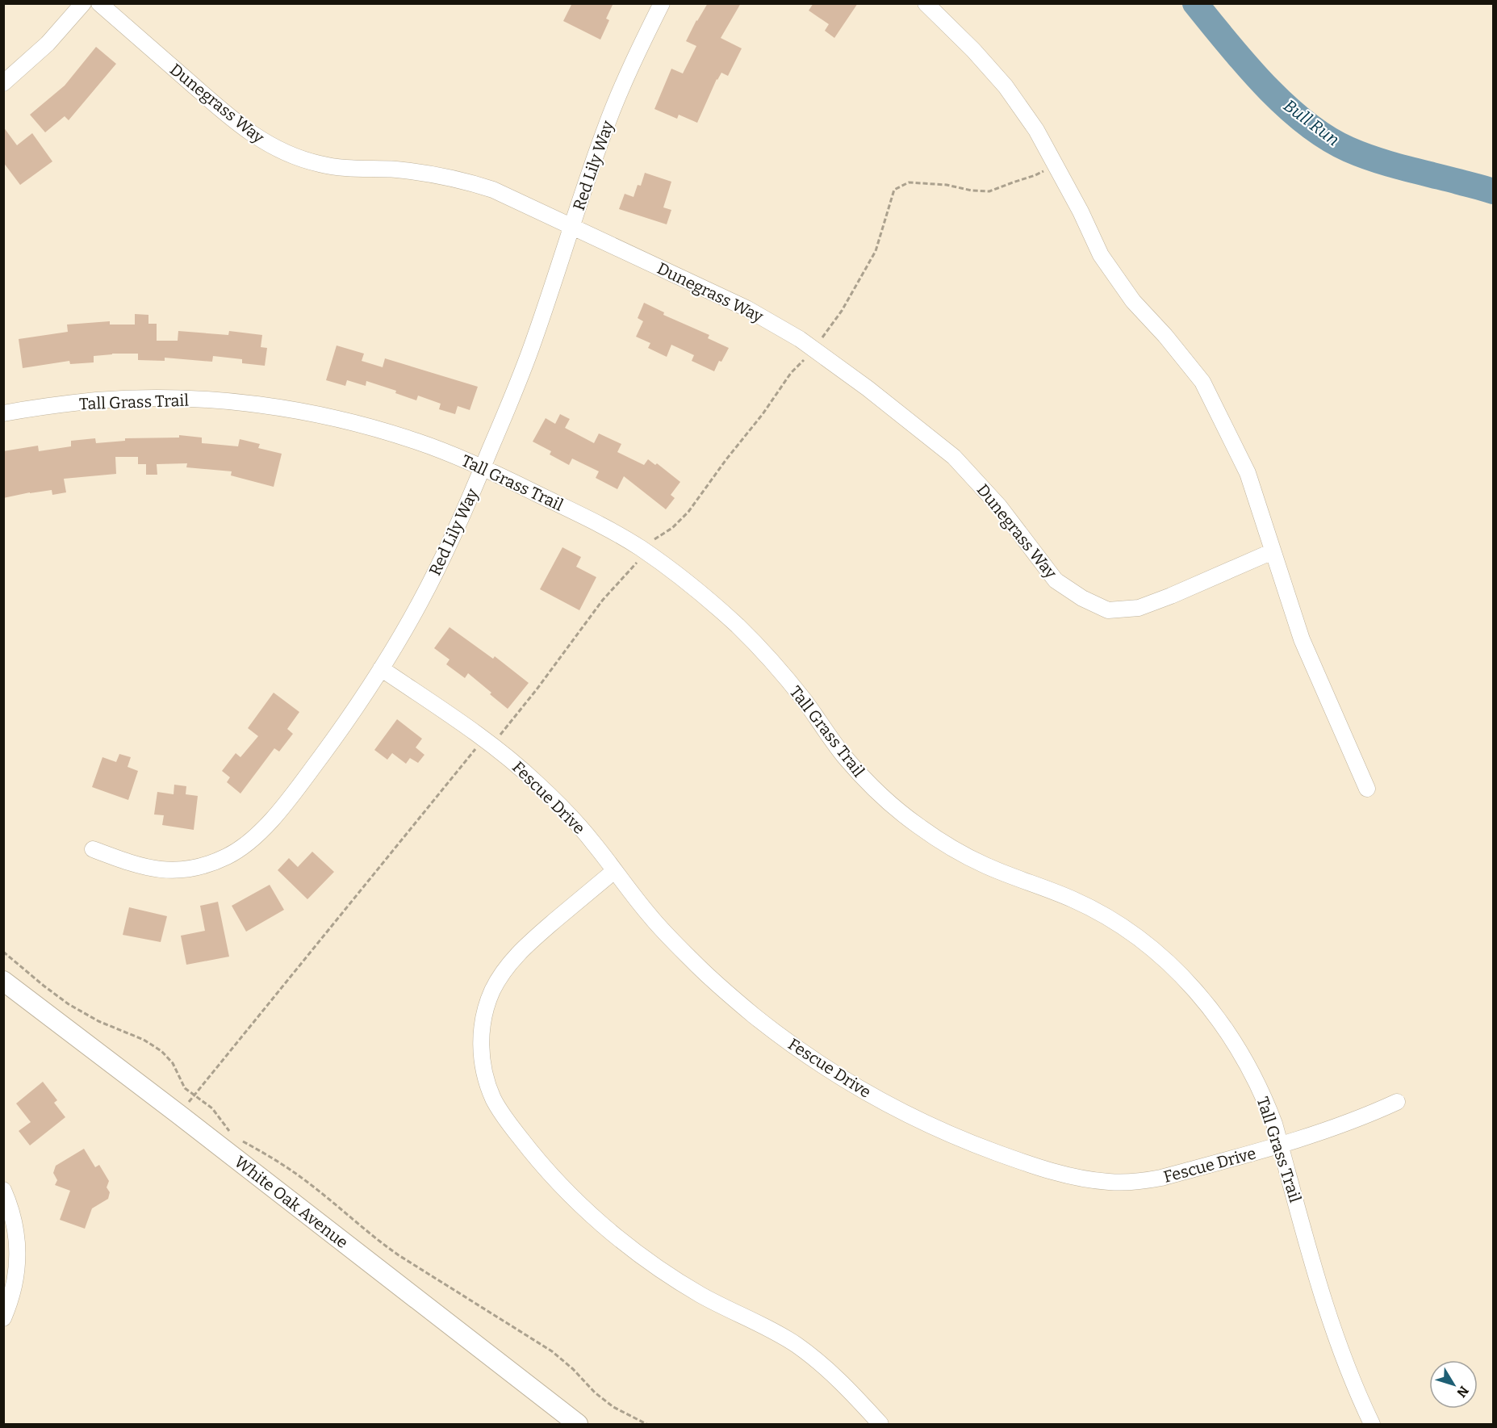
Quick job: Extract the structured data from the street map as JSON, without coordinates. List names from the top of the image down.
{
  "streets": {
    "street": [
      "Dunegrass Way",
      "Red Lily Way",
      "Tall Grass Trail",
      "Fescue Drive",
      "White Oak Avenue"
    ]
  },
  "crossings": [
    ["Dunegrass Way", "Red Lily Way"],
    ["Red Lily Way", "Tall Grass Trail"],
    ["Red Lily Way", "Fescue Drive"],
    ["Tall Grass Trail", "Fescue Drive"]
  ],
  "water": ["Bull Run"],
  "north": "bottom right"
}
